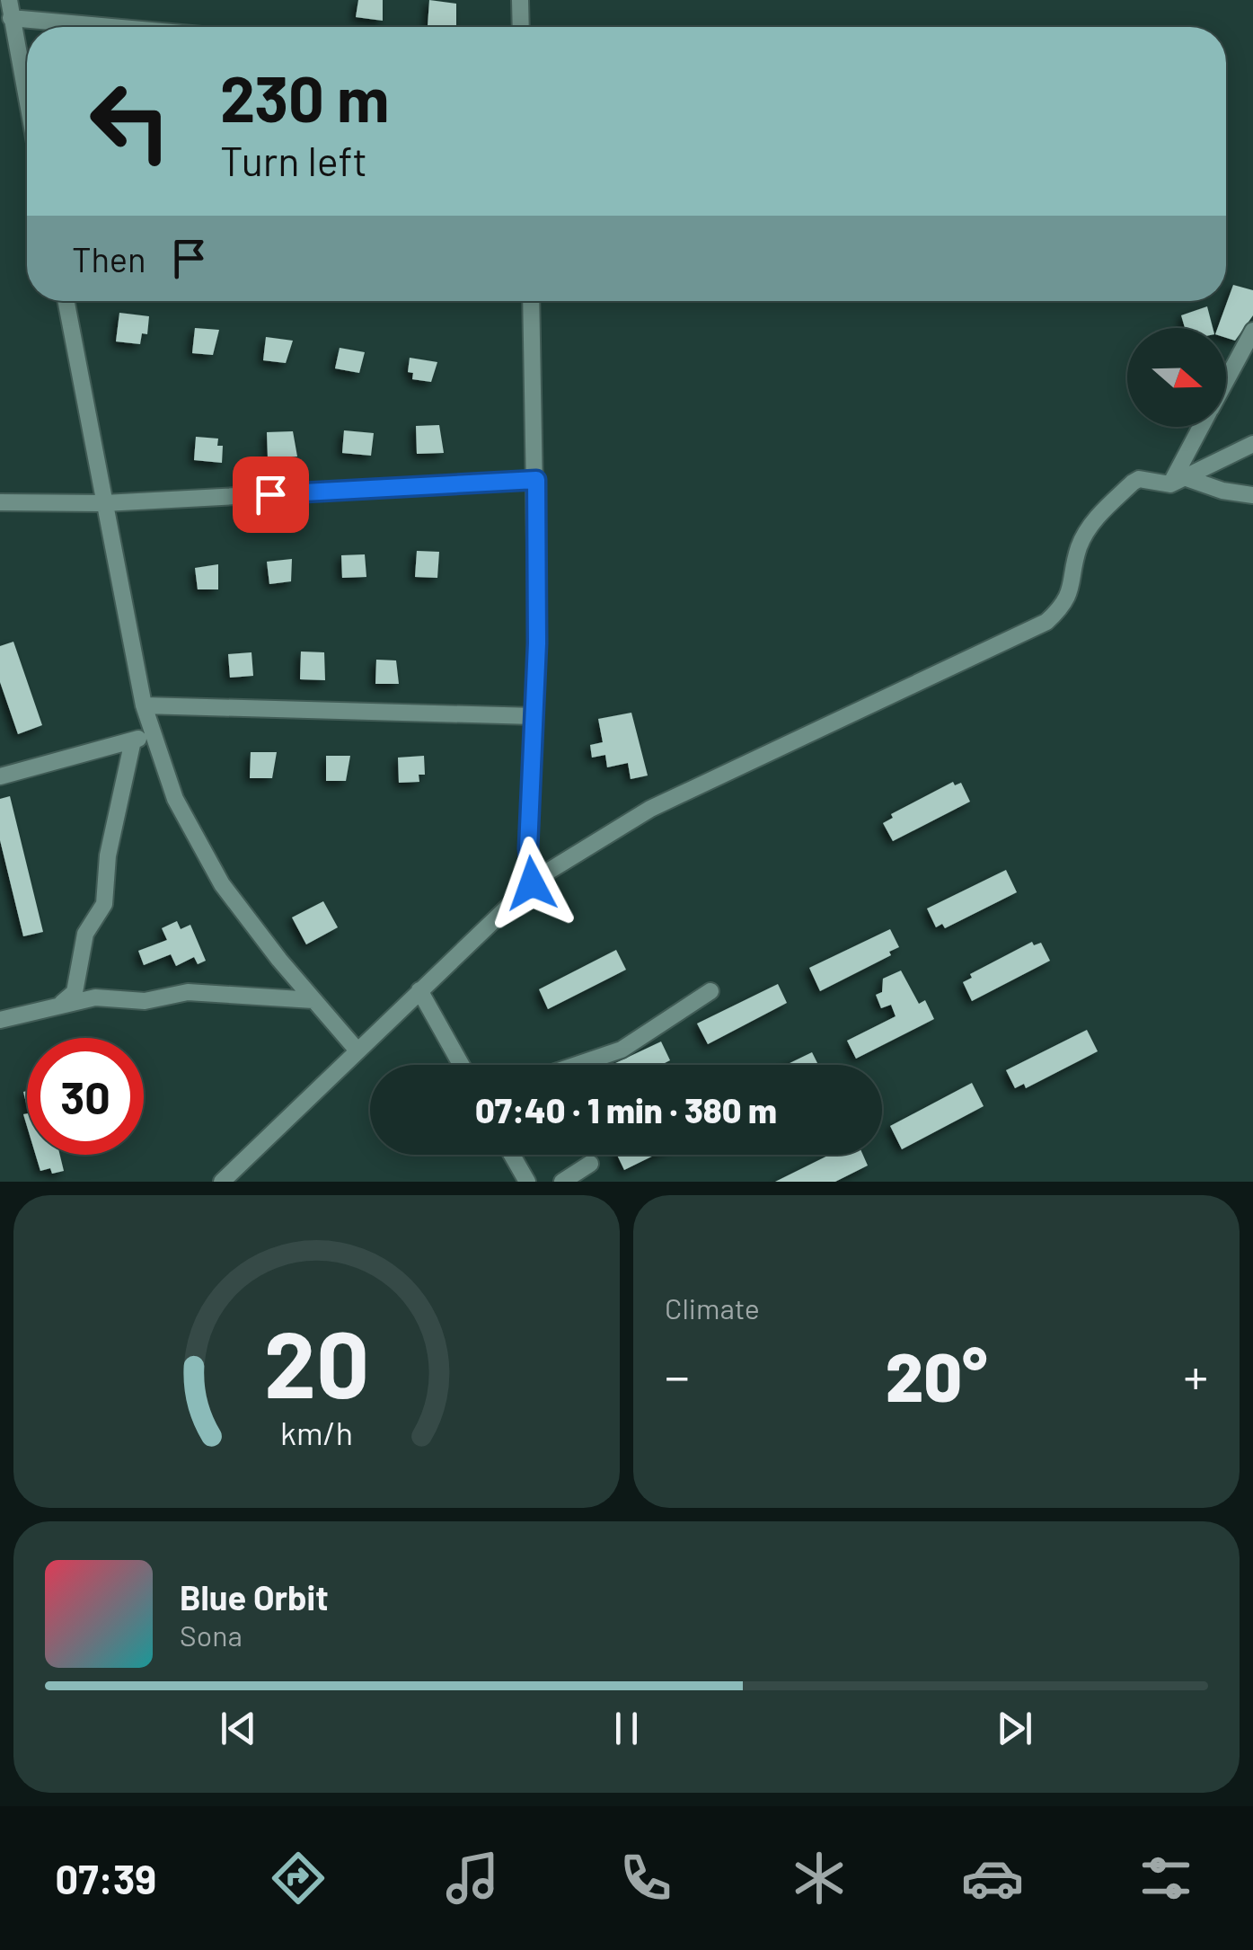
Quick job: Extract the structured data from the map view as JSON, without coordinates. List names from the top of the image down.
{
  "north": "right",
  "page": {
    "turn": ["230 m", "Turn left"],
    "then": "Then",
    "limit": "30",
    "trip": "07:40 · 1 min · 380 m",
    "tile": "Climate",
    "heat": ["−", "20°", "+"],
    "song": ["Blue Orbit", "Sona"],
    "tabs": "07:39",
    "gauge": ["20", "km/h"]
  }
}
